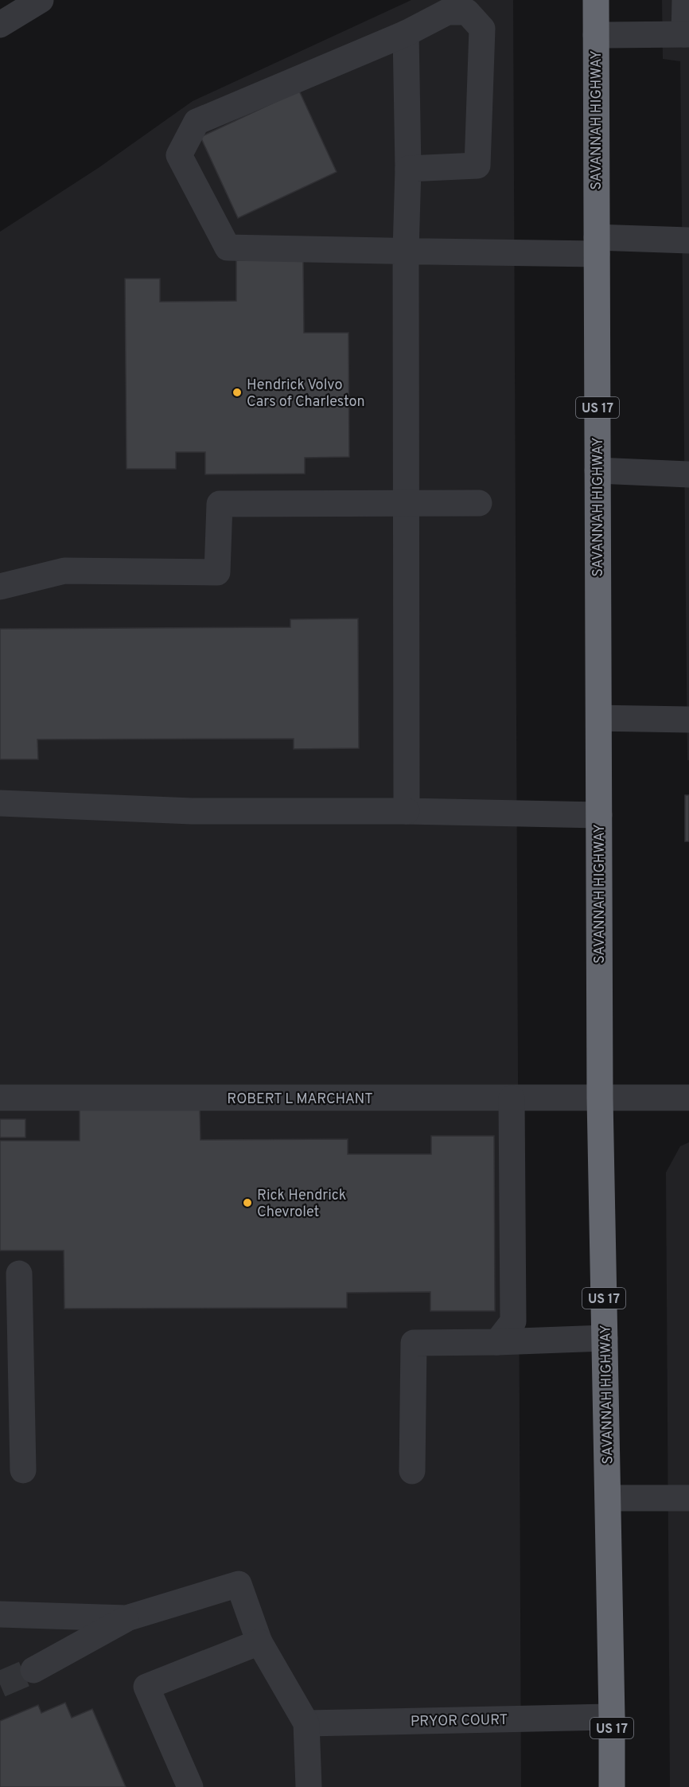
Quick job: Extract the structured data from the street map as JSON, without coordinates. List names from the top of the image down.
{
  "streets": {
    "highway": ["SAVANNAH HIGHWAY", "US 17"],
    "street": ["ROBERT L MARCHANT", "PRYOR COURT"]
  },
  "crossings": [
    ["SAVANNAH HIGHWAY", "ROBERT L MARCHANT"],
    ["SAVANNAH HIGHWAY", "PRYOR COURT"]
  ],
  "places": ["Hendrick Volvo Cars of Charleston", "Rick Hendrick Chevrolet"]
}
